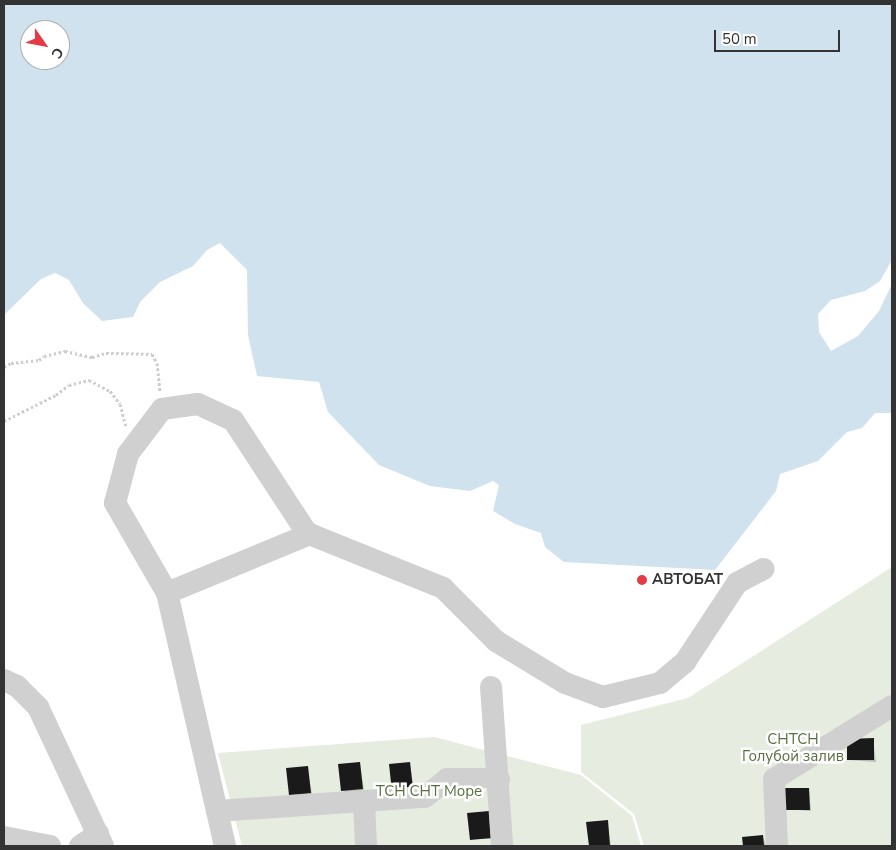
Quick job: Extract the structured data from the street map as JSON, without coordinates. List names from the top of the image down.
{
  "parks": ["СНТСН Голубой залив", "ТСН СНТ Море"],
  "places": ["АВТОБАТ"],
  "scale_bar": "50 m",
  "north": "bottom right"
}
